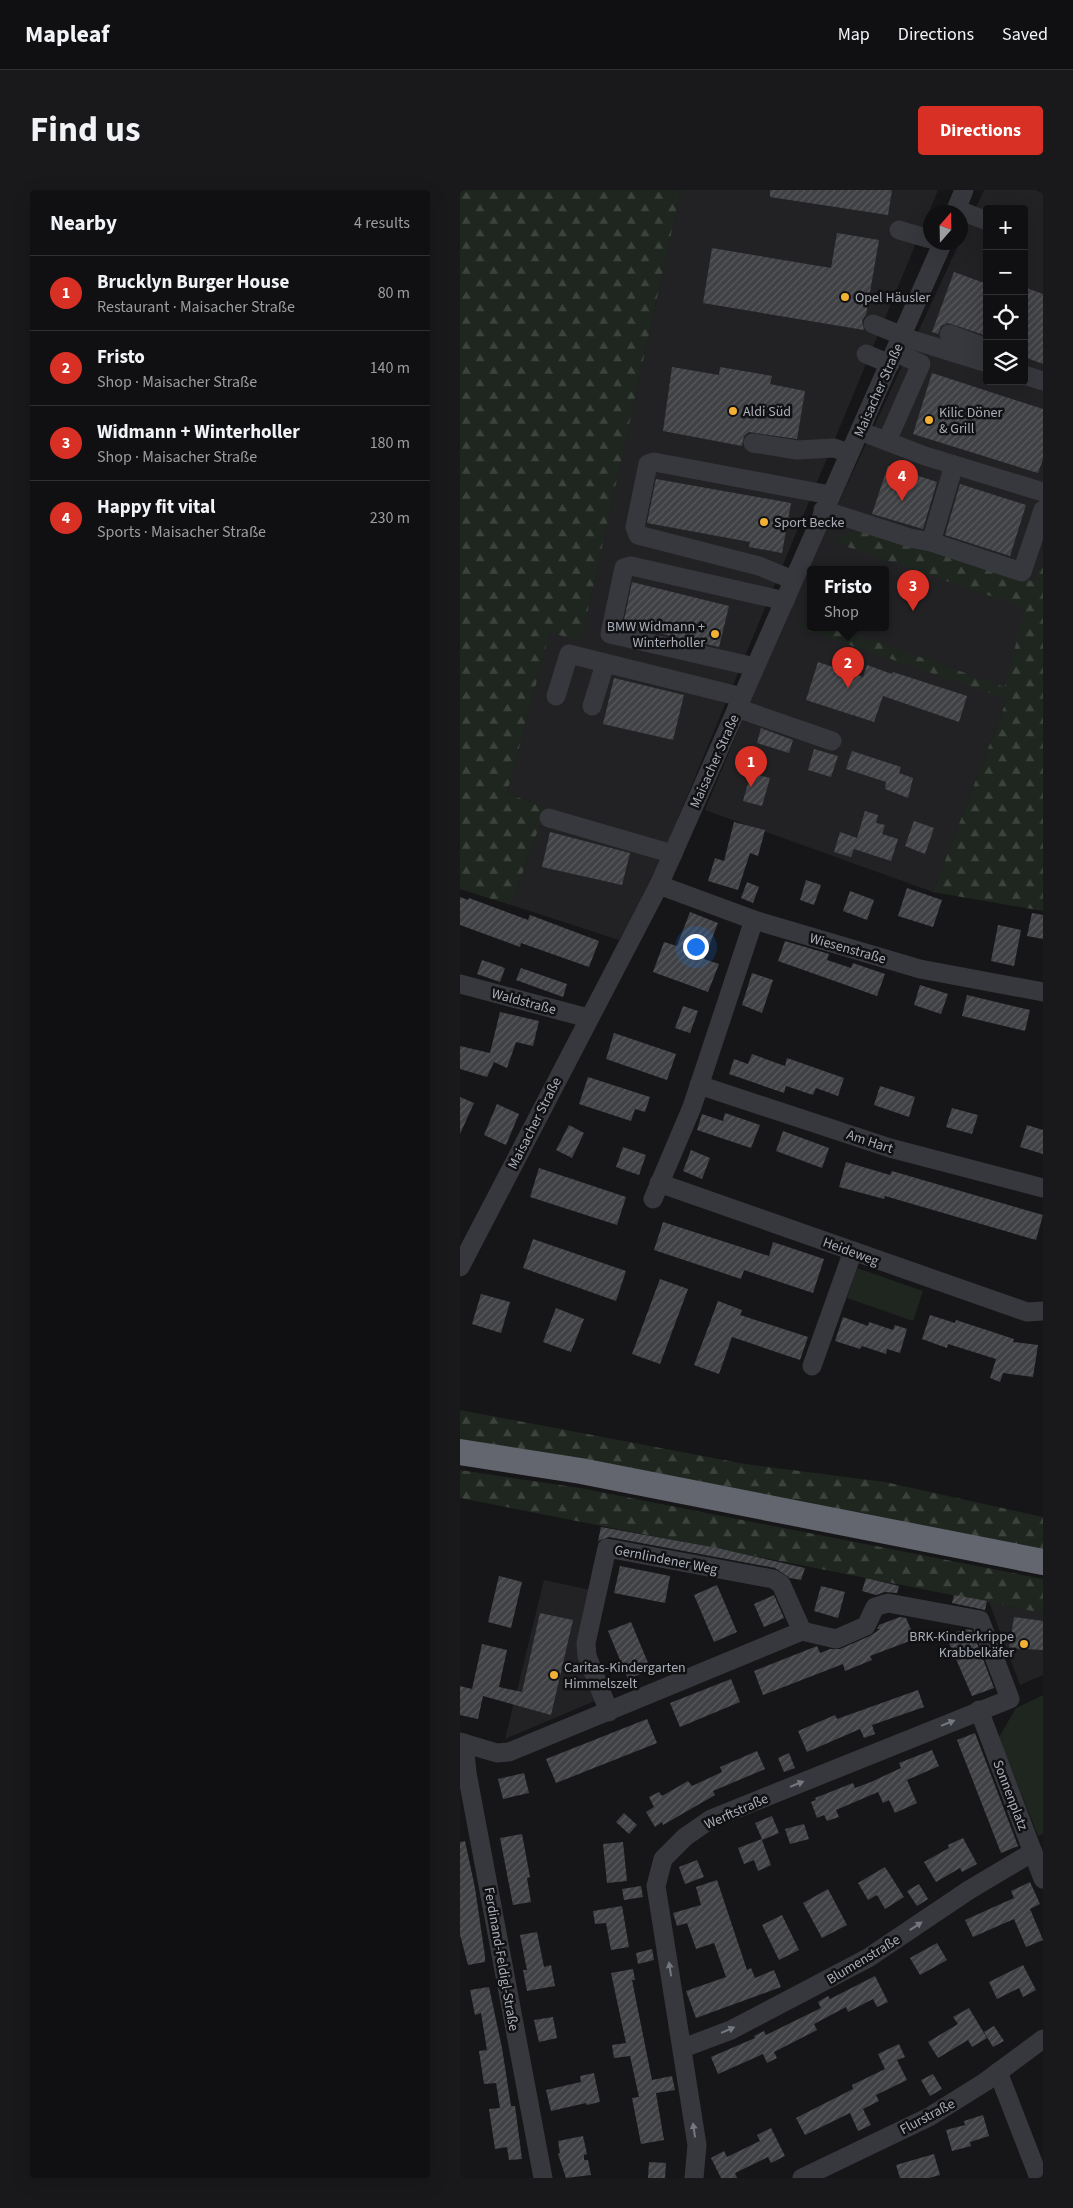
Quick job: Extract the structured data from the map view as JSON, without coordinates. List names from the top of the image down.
{
  "streets": {
    "street": [
      "Maisacher Straße",
      "Wiesenstraße",
      "Waldstraße",
      "Am Hart",
      "Heideweg",
      "Gernlindener Weg",
      "Sonnenplatz",
      "Werftstraße",
      "Ferdinand-Feldigl-Straße",
      "Blumenstraße",
      "Flurstraße"
    ]
  },
  "crossings": [
    ["Maisacher Straße", "Wiesenstraße"],
    ["Maisacher Straße", "Waldstraße"],
    ["Wiesenstraße", "Heideweg"],
    ["Am Hart", "Heideweg"],
    ["Gernlindener Weg", "Werftstraße"],
    ["Sonnenplatz", "Werftstraße"],
    ["Sonnenplatz", "Blumenstraße"],
    ["Werftstraße", "Blumenstraße"]
  ],
  "one_way": ["Werftstraße", "Blumenstraße"],
  "places": [
    "Opel Häusler",
    "Aldi Süd",
    "Kilic Döner & Grill",
    "Sport Becke",
    "BMW Widmann + Winterholler",
    "BRK-Kinderkrippe Krabbelkäfer",
    "Caritas-Kindergarten Himmelszelt"
  ],
  "north": "top",
  "page": {
    "header": "Mapleaf",
    "nav": ["Map", "Directions", "Saved"],
    "title": "Find us",
    "buttons": "Directions",
    "heading": ["Nearby", "4 results"],
    "map_buttons": ["+", "−"],
    "list": [
      {
        "mark": "1",
        "name": "Brucklyn Burger House",
        "note": "Restaurant · Maisacher Straße",
        "value": "80 m"
      },
      {
        "mark": "2",
        "name": "Fristo",
        "note": "Shop · Maisacher Straße",
        "value": "140 m"
      },
      {
        "mark": "3",
        "name": "Widmann + Winterholler",
        "note": "Shop · Maisacher Straße",
        "value": "180 m"
      },
      {
        "mark": "4",
        "name": "Happy fit vital",
        "note": "Sports · Maisacher Straße",
        "value": "230 m"
      }
    ],
    "pins": [
      "4",
      "3",
      "2",
      "1"
    ],
    "popup": ["Fristo", "Shop"]
  }
}
